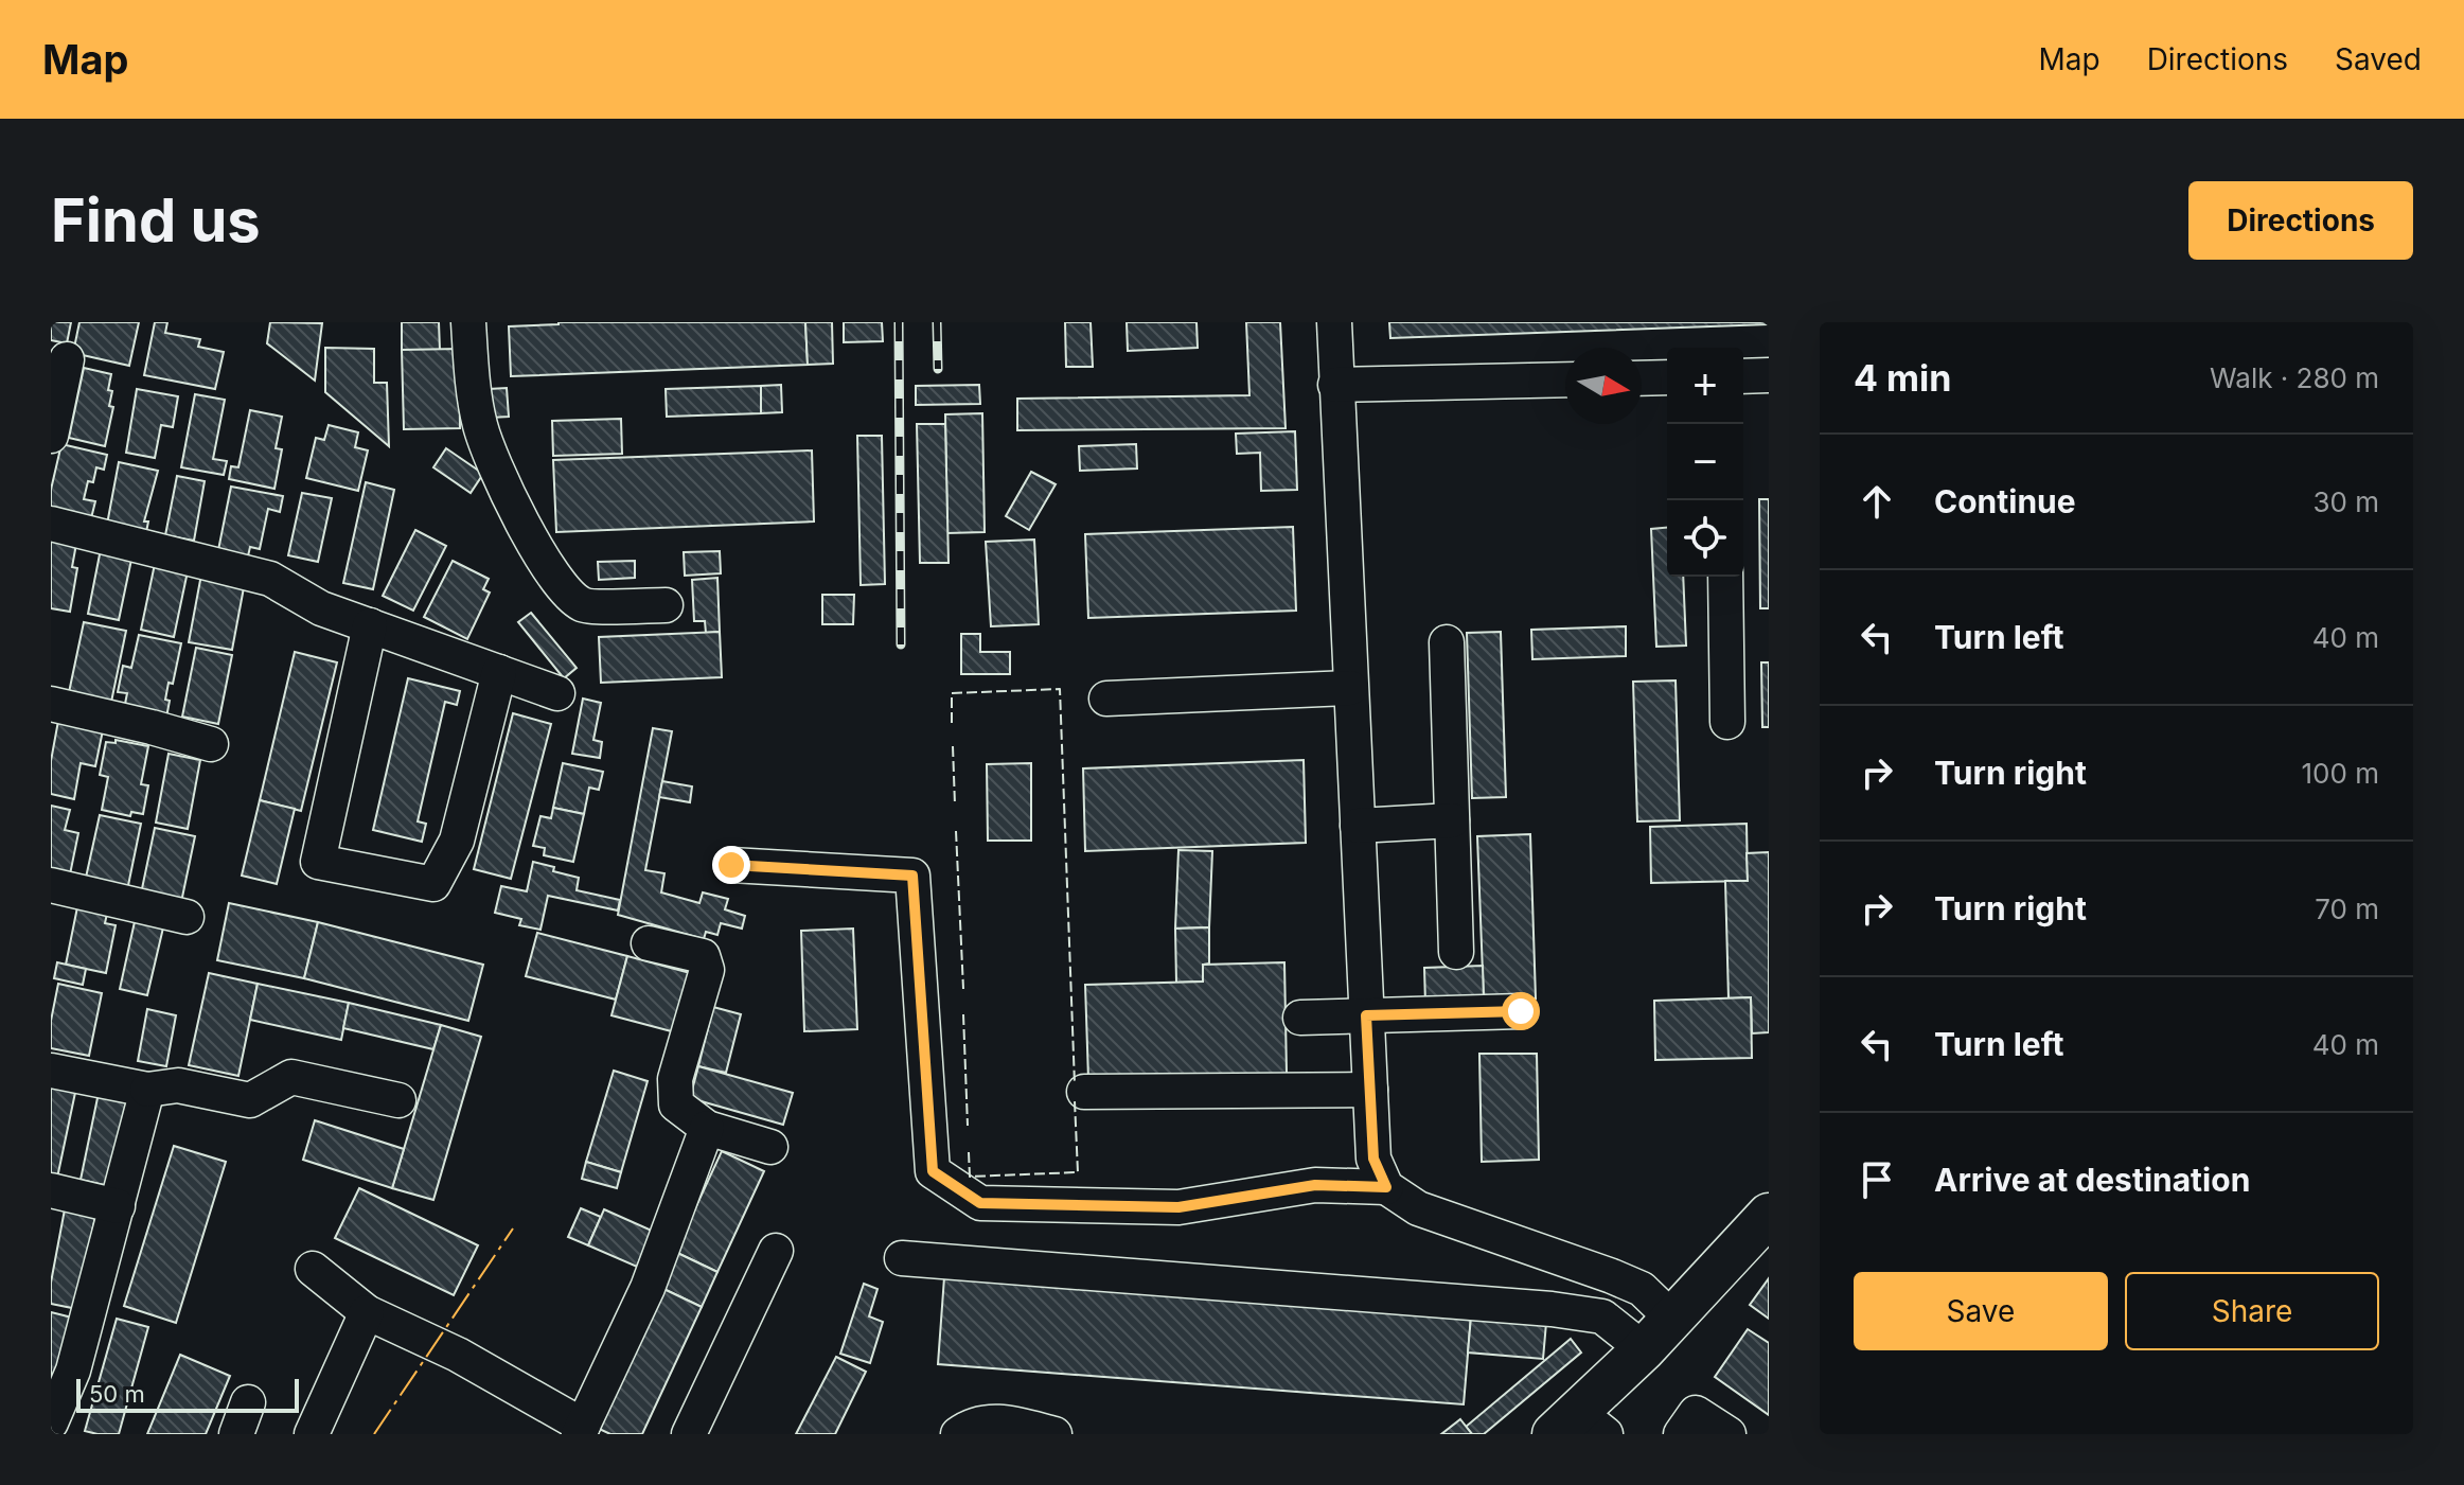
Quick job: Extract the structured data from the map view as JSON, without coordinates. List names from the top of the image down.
{
  "scale_bar": "50 m",
  "north": "right",
  "page": {
    "header": "Map",
    "nav": ["Map", "Directions", "Saved"],
    "buttons": [
      "Directions",
      ["Save", "Share"]
    ],
    "title": "Find us",
    "heading": ["4 min", "Walk · 280 m"],
    "map_buttons": ["+", "−"],
    "list": [
      ["Continue", "30 m"],
      ["Turn left", "40 m"],
      ["Turn right", "100 m"],
      ["Turn right", "70 m"],
      ["Turn left", "40 m"],
      "Arrive at destination"
    ],
    "scale": "50 m"
  }
}
